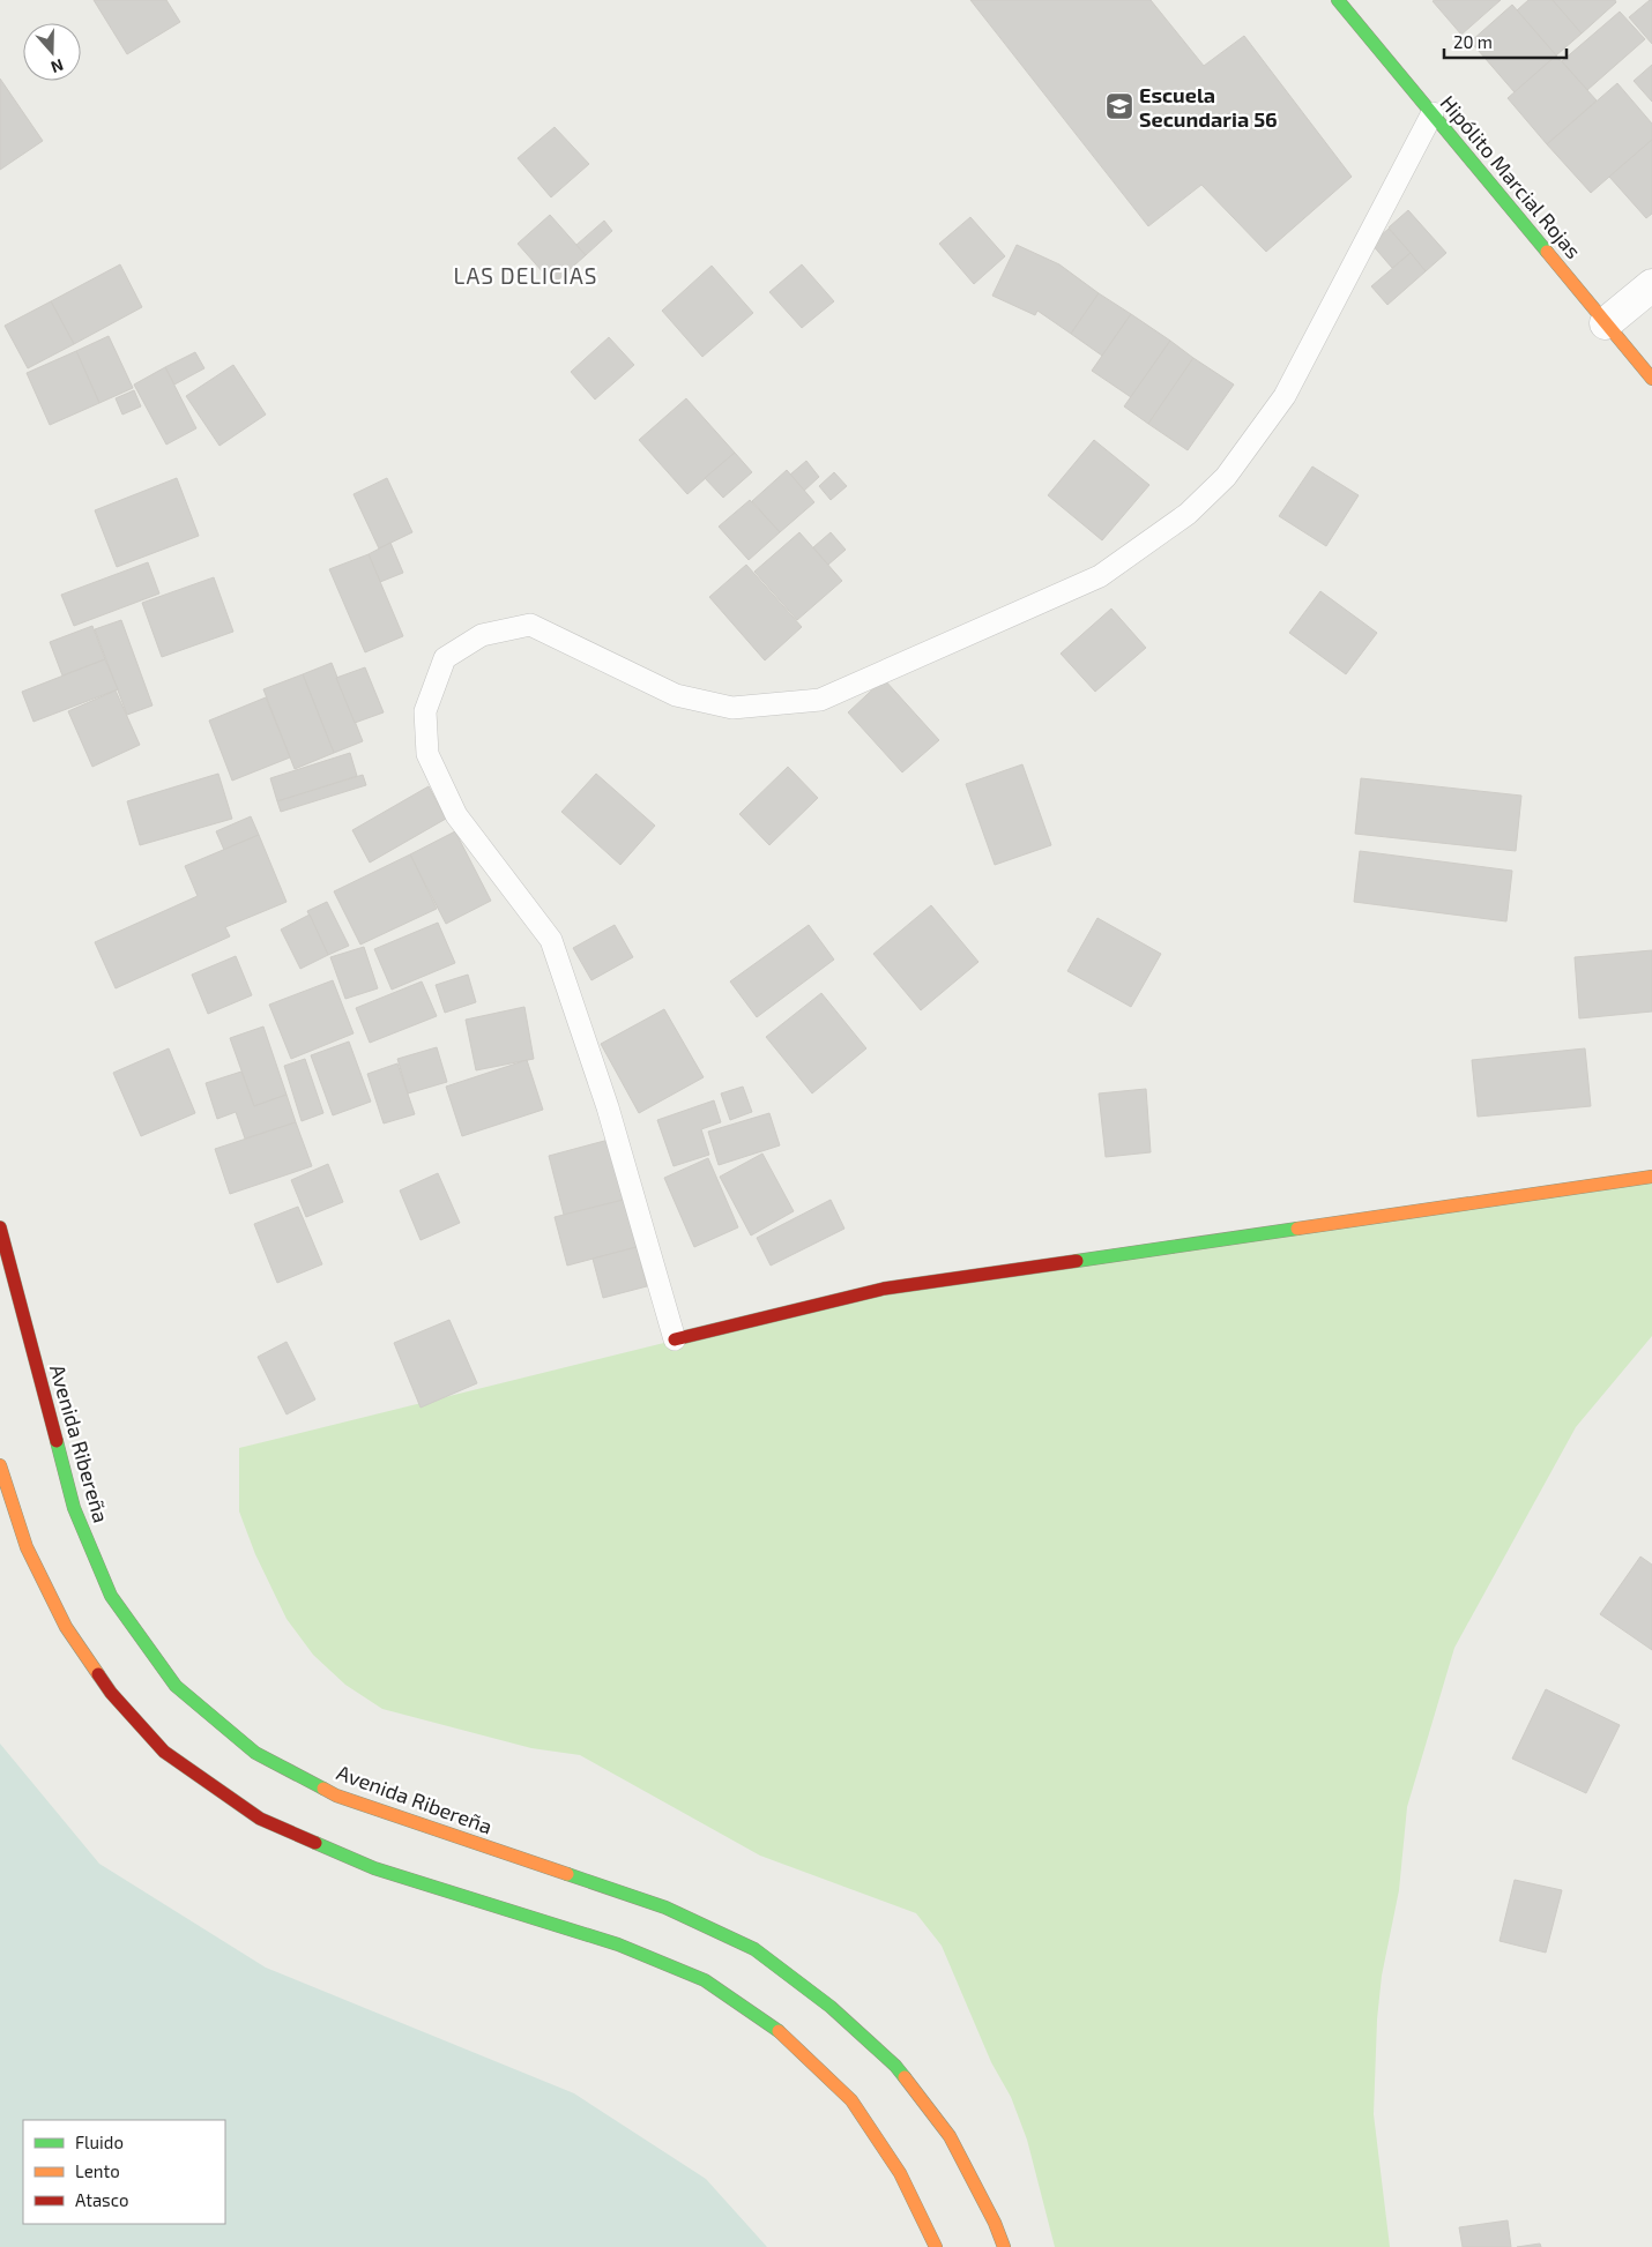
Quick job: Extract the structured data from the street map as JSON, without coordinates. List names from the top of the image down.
{
  "streets": {
    "main road": ["Hipólito Marcial Rojas", "Avenida Ribereña"]
  },
  "districts": ["LAS DELICIAS"],
  "places": {
    "school or university": ["Escuela Secundaria 56"]
  },
  "legend": ["Fluido", "Lento", "Atasco"],
  "scale_bar": "20 m",
  "north": "bottom"
}
